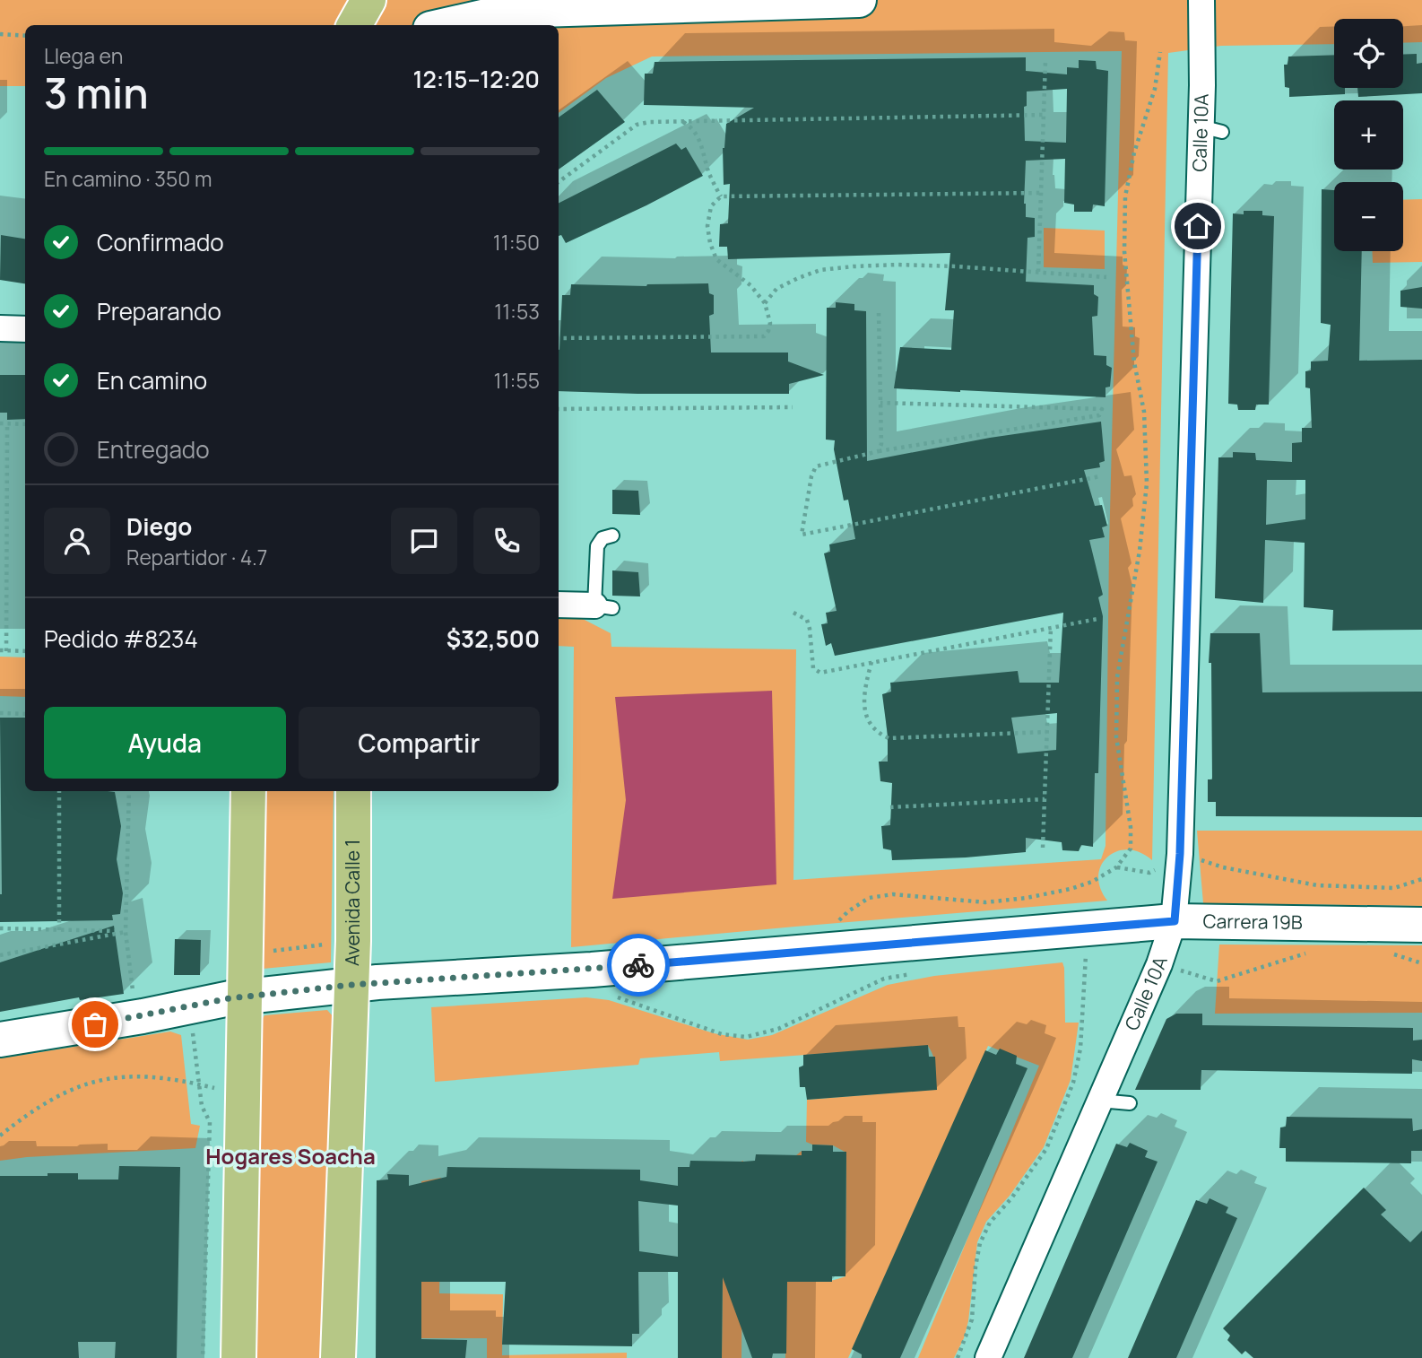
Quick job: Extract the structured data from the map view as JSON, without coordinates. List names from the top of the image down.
{
  "streets": {
    "main road": ["Avenida Calle 1"],
    "street": ["Calle 10A", "Carrera 19B"]
  },
  "crossings": [
    ["Calle 10A", "Carrera 19B"],
    ["Avenida Calle 1", "Carrera 19B"]
  ],
  "districts": ["Hogares Soacha"],
  "page": {
    "map_buttons": ["+", "−"],
    "heading": ["3 min", "Llega en", "12:15–12:20"],
    "panel": [
      "Diego",
      "Repartidor · 4.7",
      "Pedido #8234",
      "$32,500"
    ],
    "bar": "En camino · 350 m",
    "list": [
      ["Confirmado", "11:50"],
      ["Preparando", "11:53"],
      ["En camino", "11:55"],
      "Entregado"
    ],
    "buttons": ["Ayuda", "Compartir"]
  }
}
